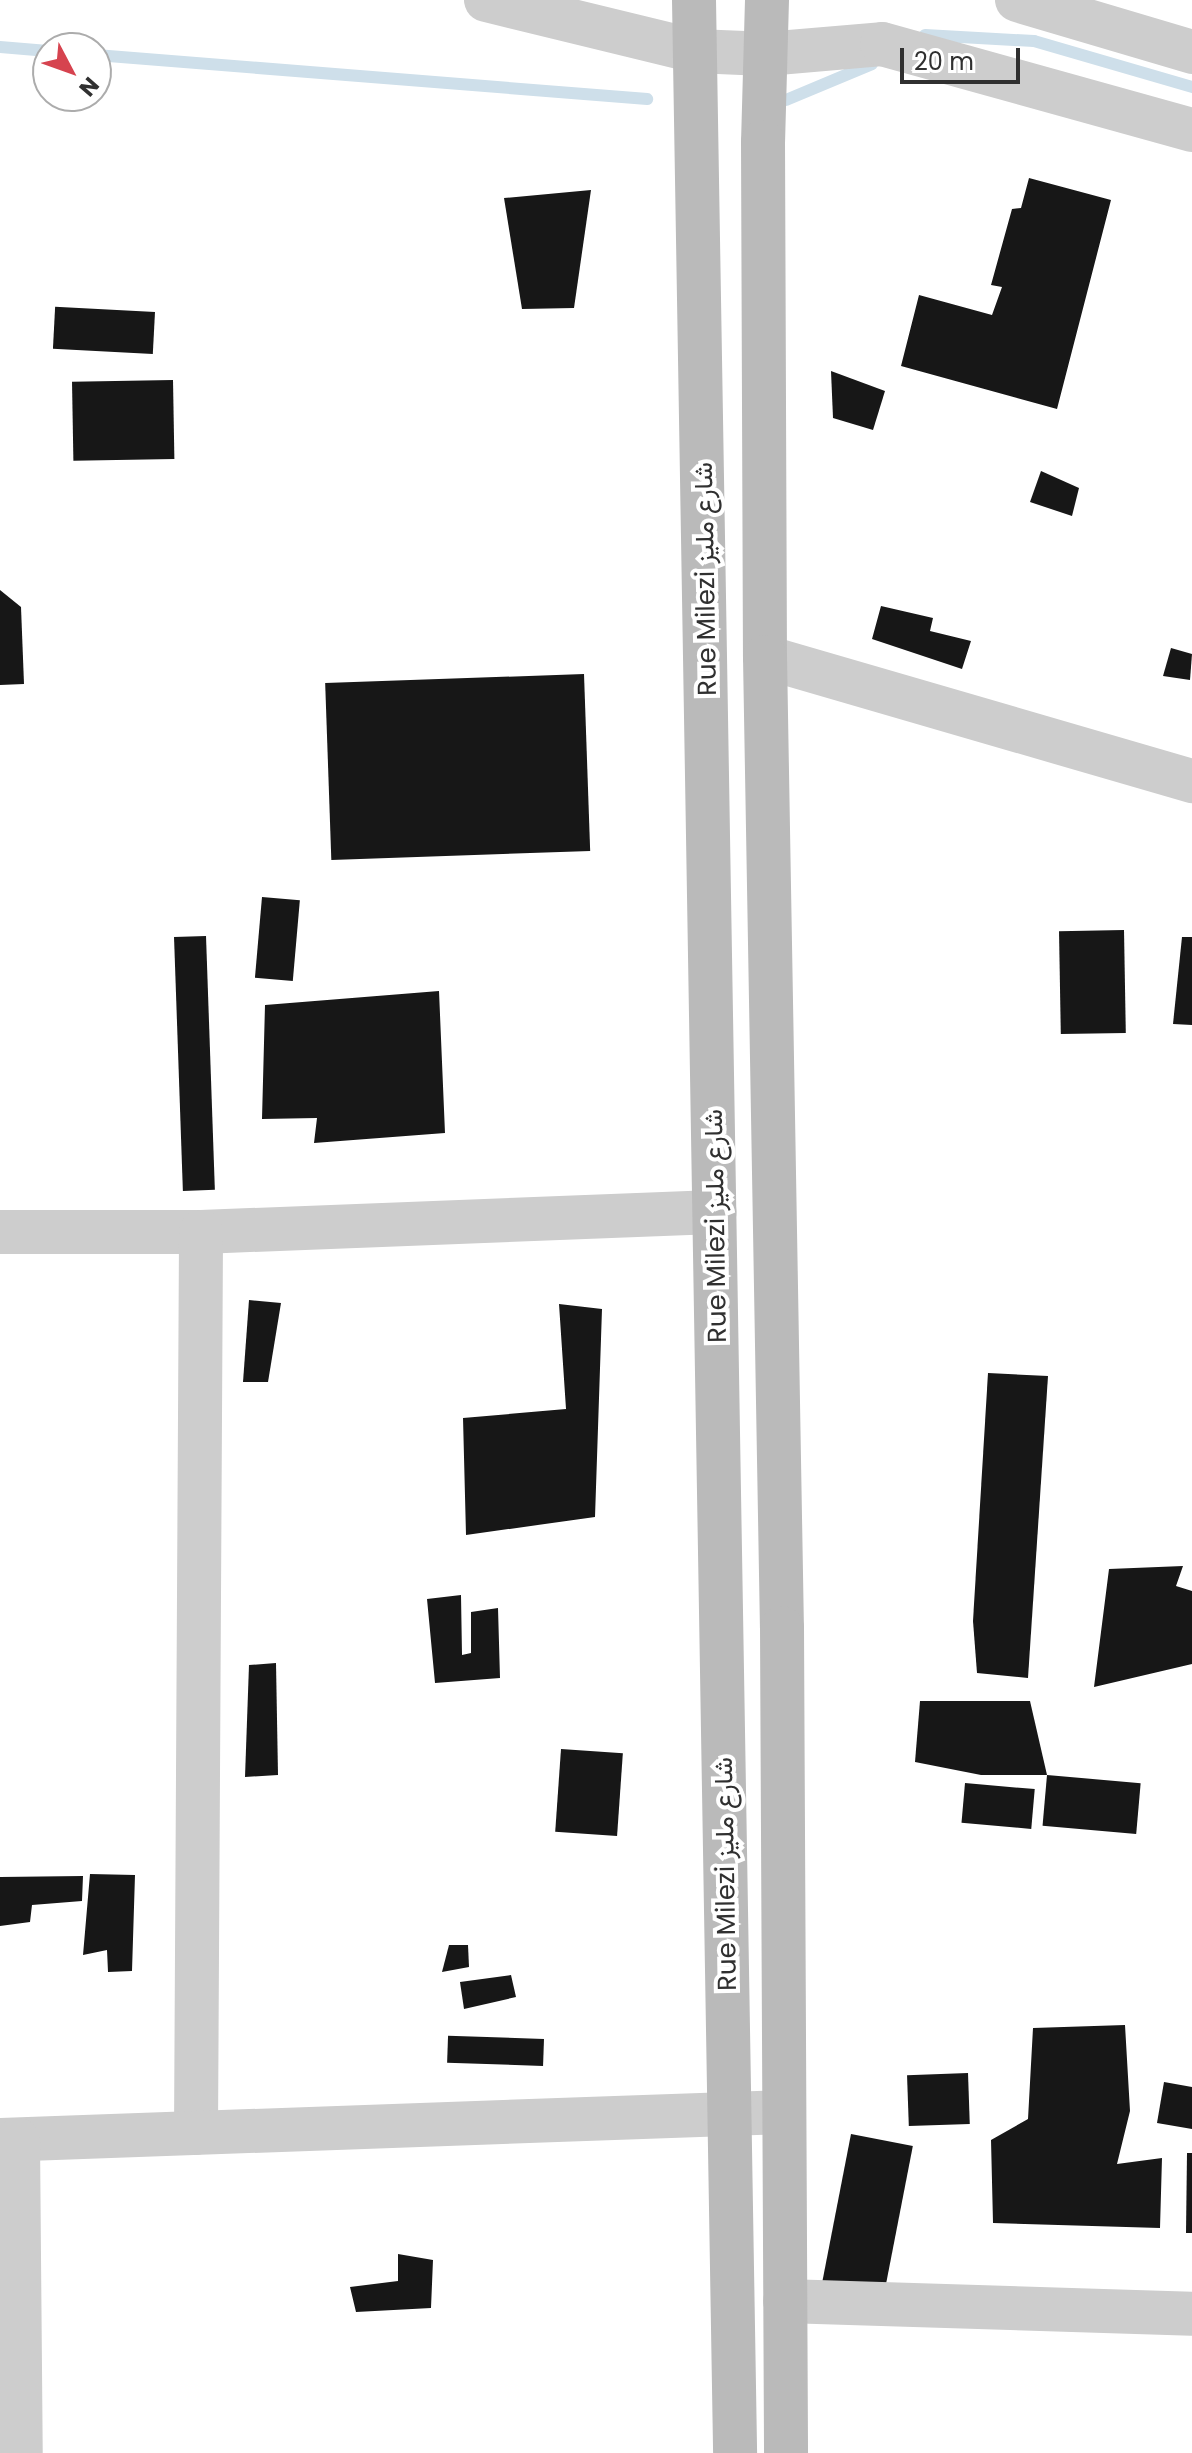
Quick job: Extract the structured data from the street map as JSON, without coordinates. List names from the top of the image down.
{
  "streets": {
    "street": ["Rue Milezi شارع مليز"]
  },
  "scale_bar": "20 m",
  "north": "bottom right"
}
